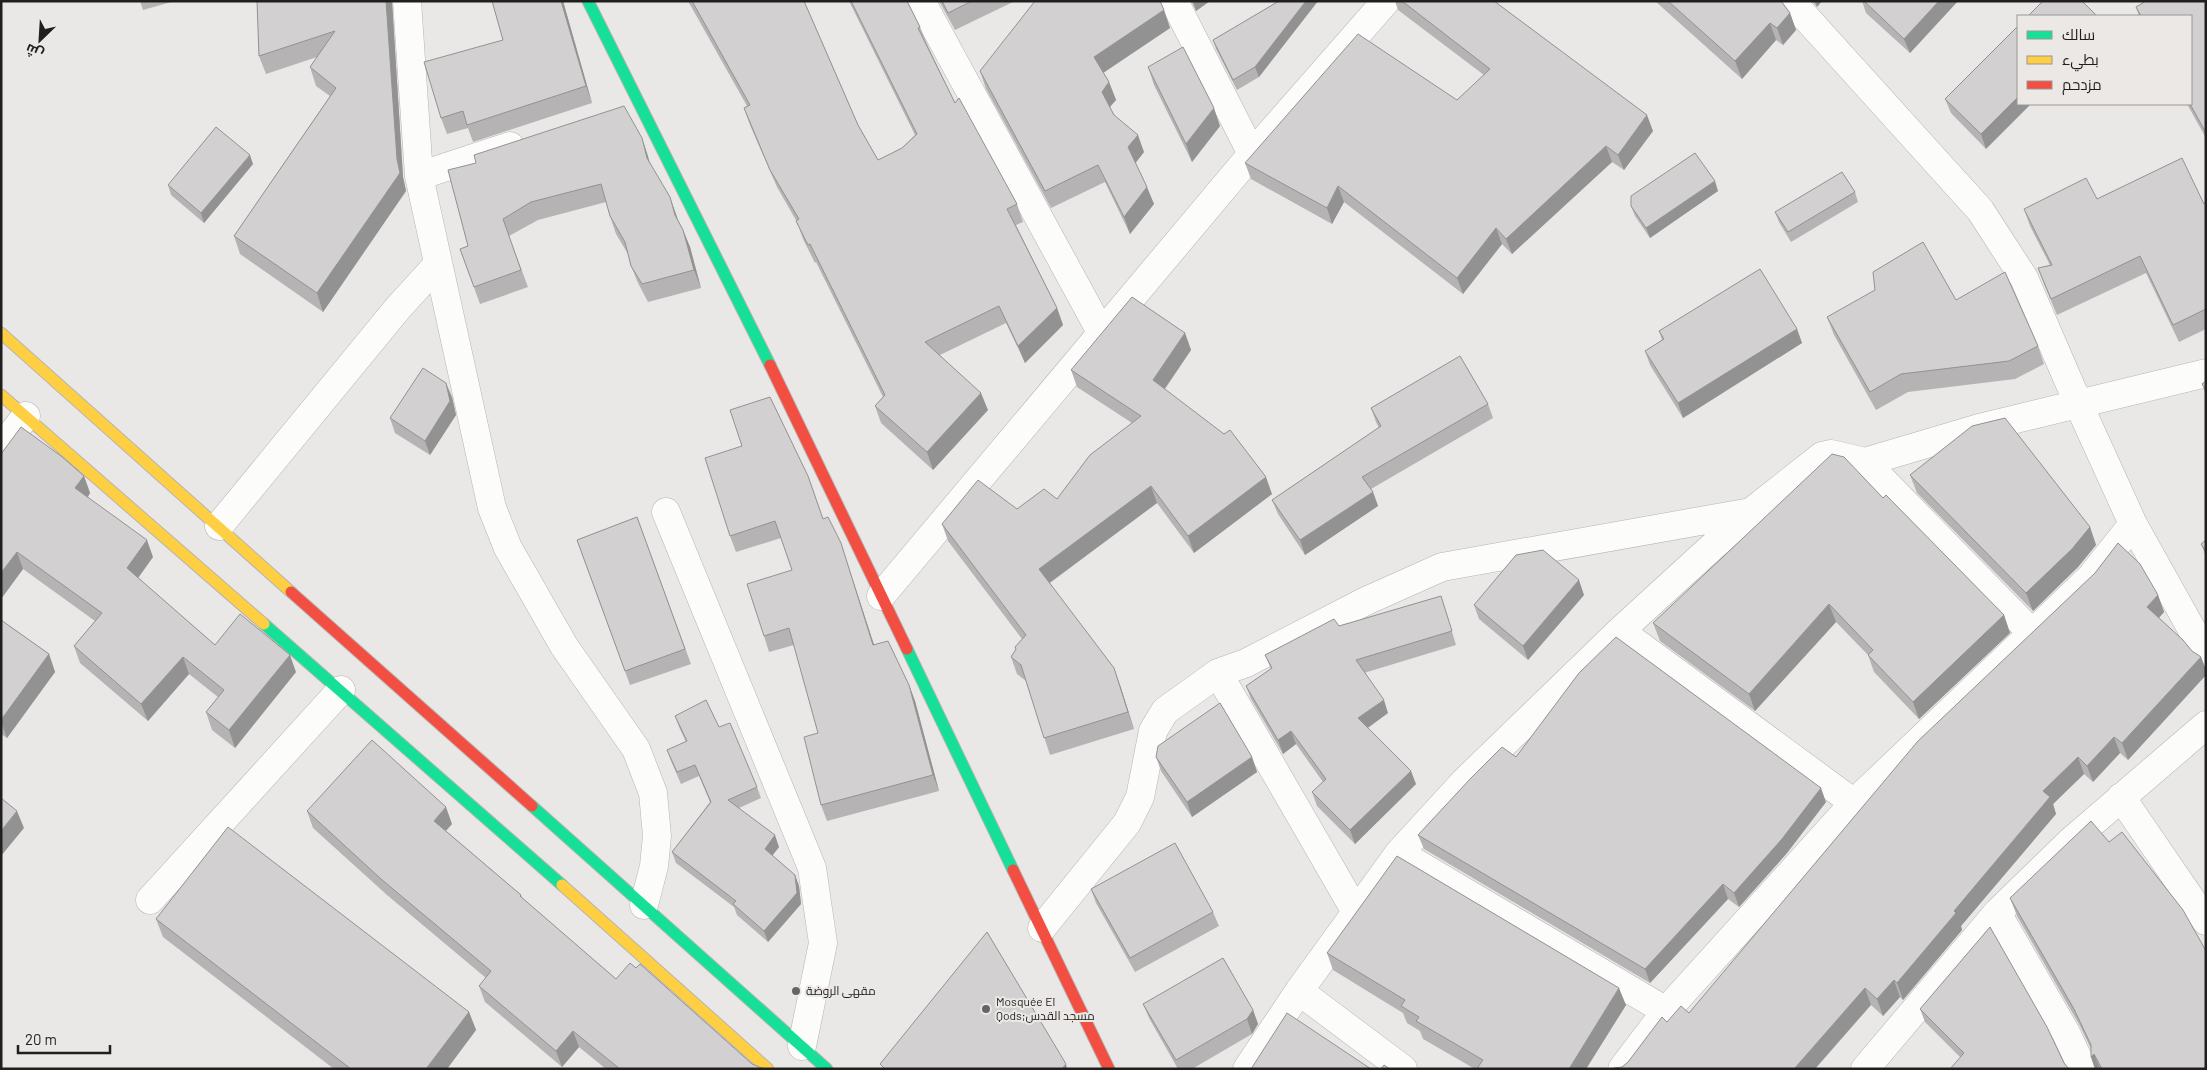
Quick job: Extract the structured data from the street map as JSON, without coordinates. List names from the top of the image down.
{
  "places": ["مقهى الروضة", "Mosquée El Qods;مسجد القدس"],
  "legend": ["سالك", "بطيء", "مزدحم"],
  "scale_bar": "20 m",
  "north": "bottom left"
}
